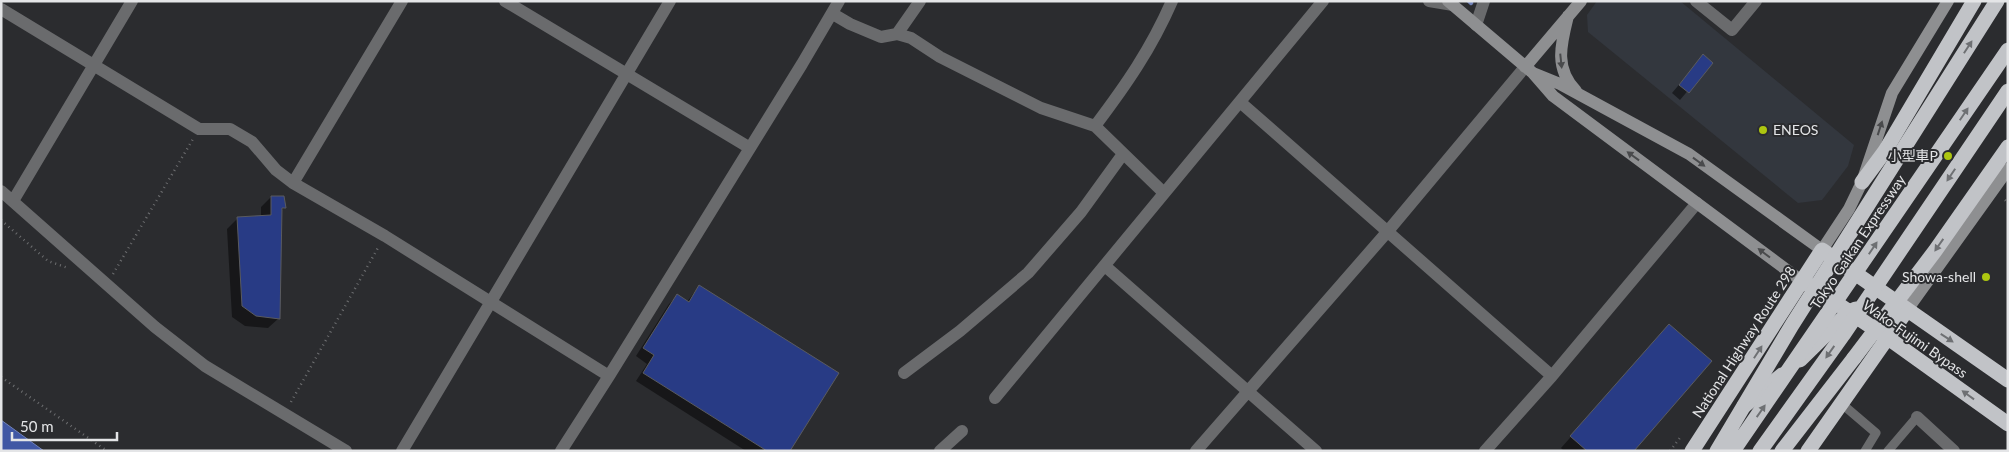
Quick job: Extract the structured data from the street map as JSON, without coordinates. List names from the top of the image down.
{
  "streets": {
    "highway": ["Tokyo Gaikan Expressway", "Wako-Fujimi Bypass", "National Highway Route 298"]
  },
  "crossings": [
    ["Wako-Fujimi Bypass", "National Highway Route 298"]
  ],
  "places": ["ENEOS", "小型車P", "Showa-shell"],
  "scale_bar": "50 m"
}
